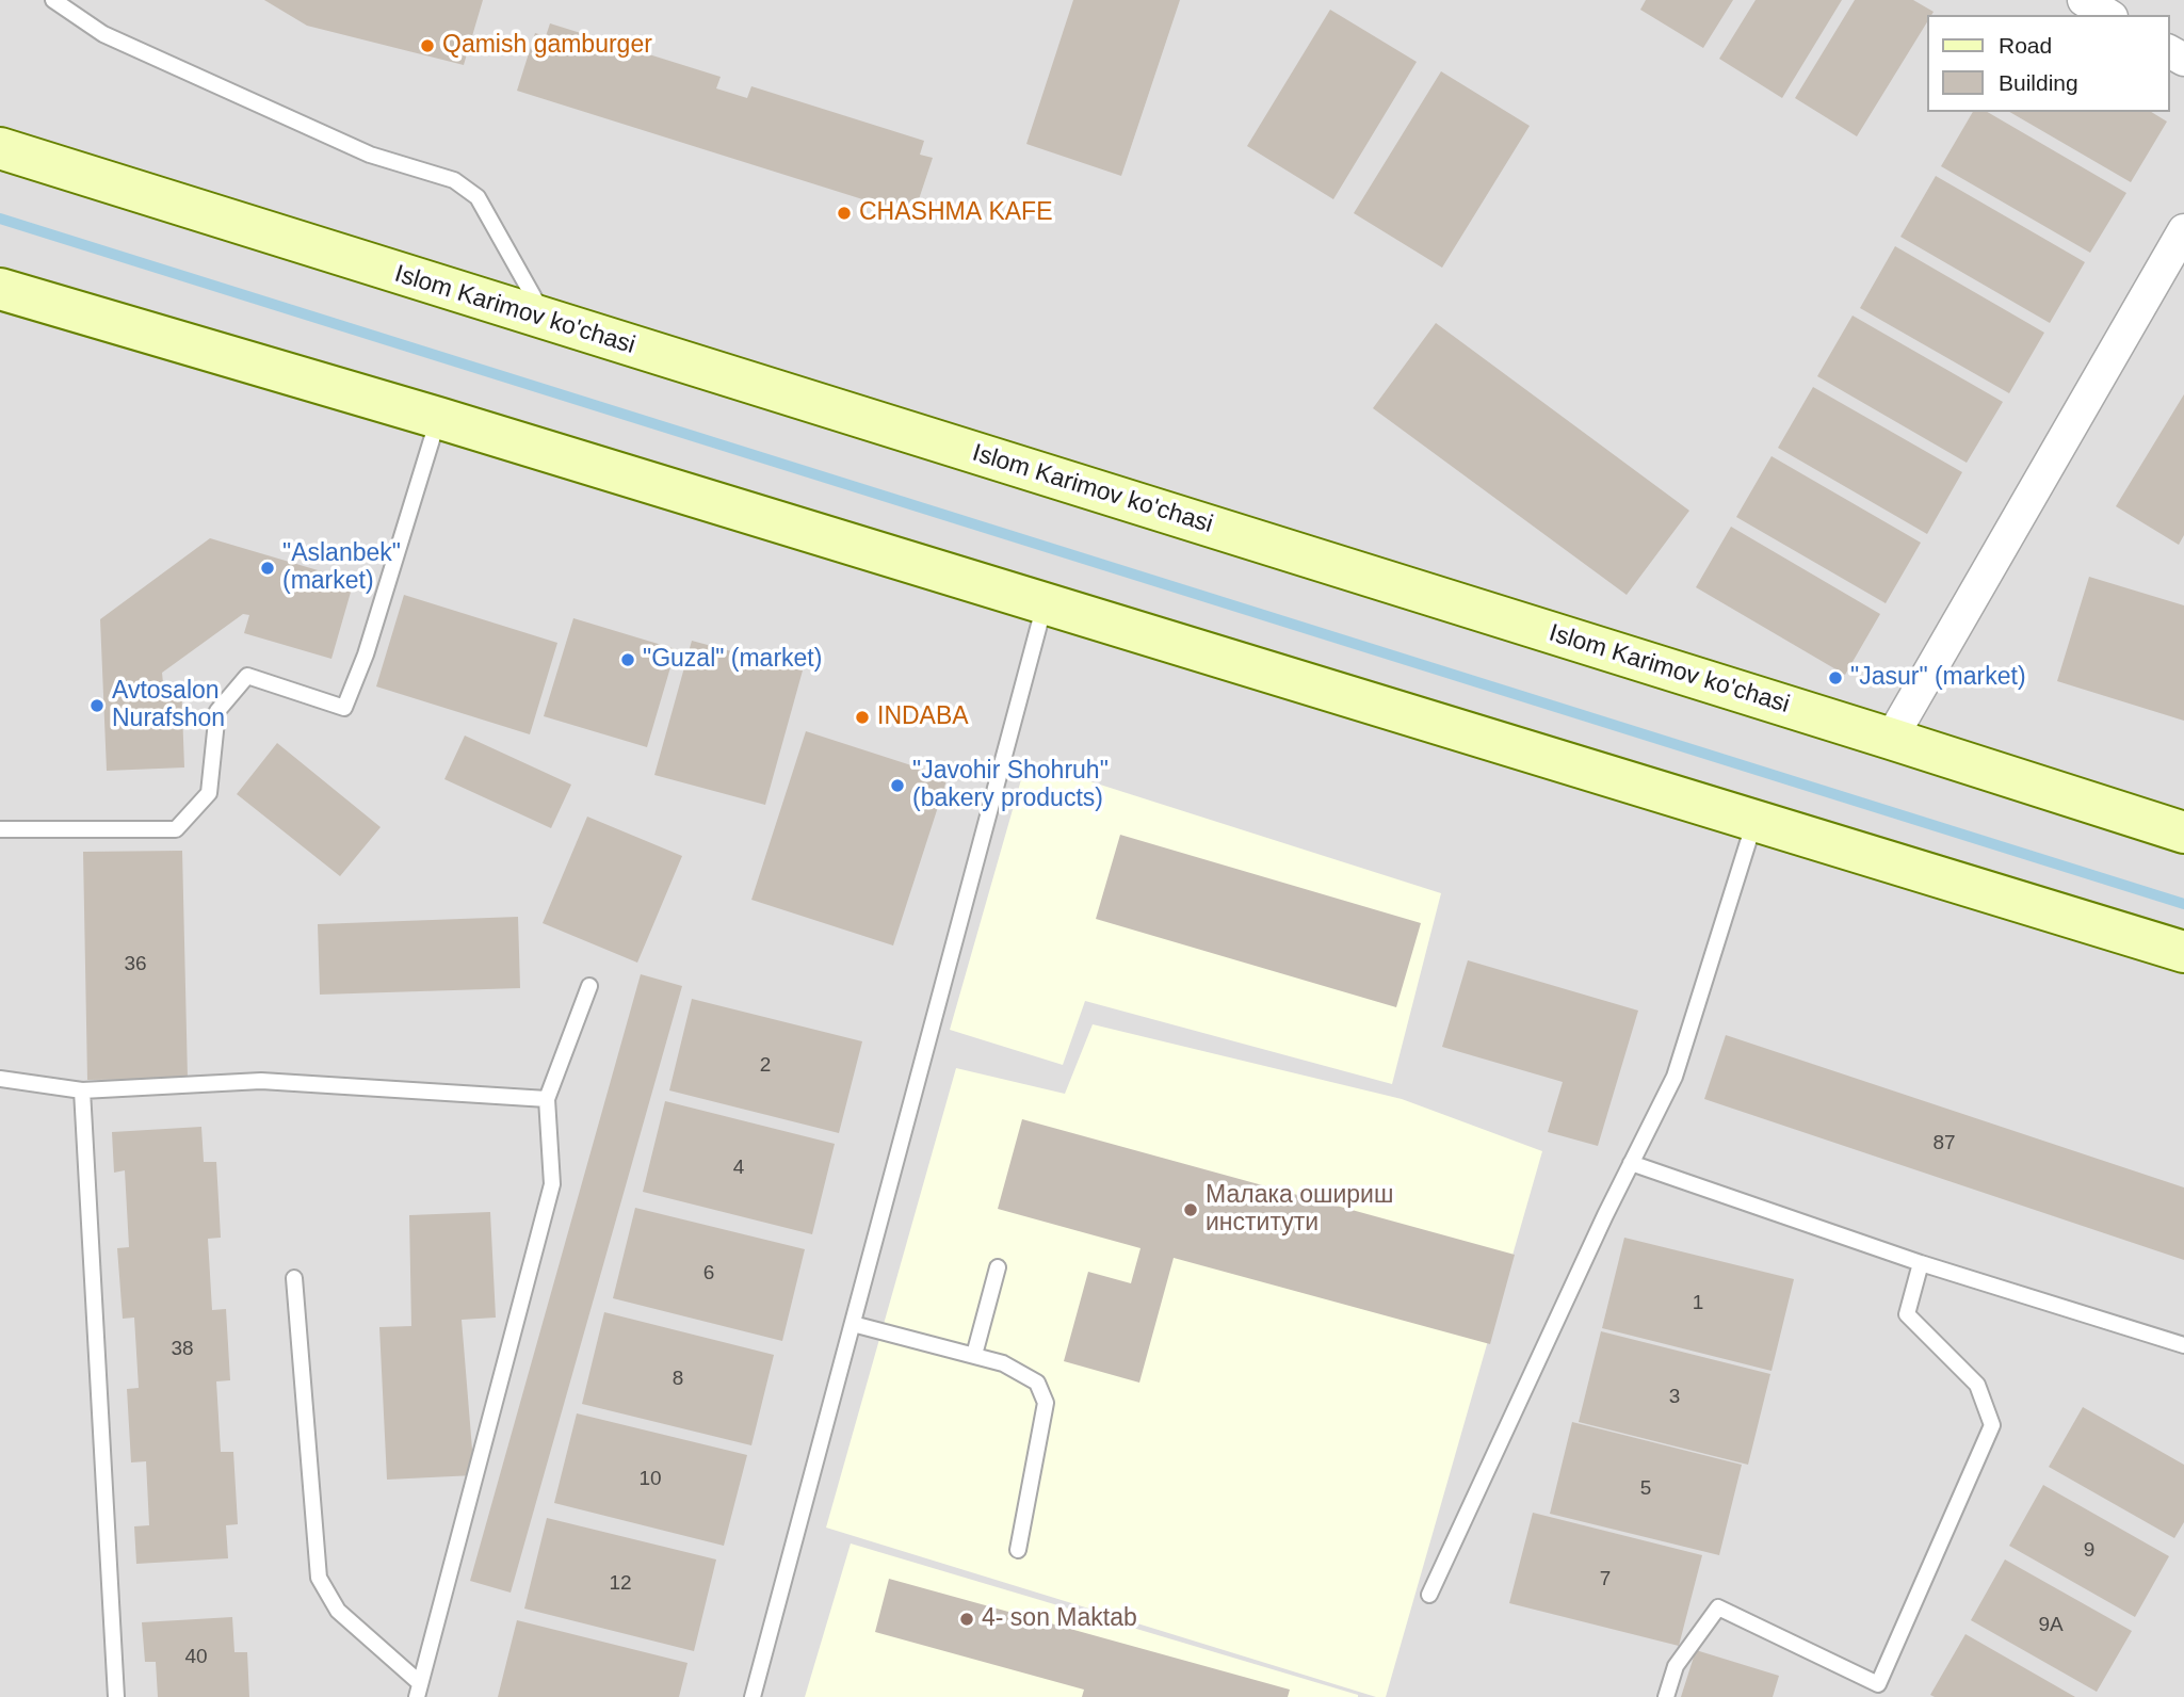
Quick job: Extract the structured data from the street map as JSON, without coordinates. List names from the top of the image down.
{
  "streets": {
    "main road": ["Islom Karimov ko'chasi"]
  },
  "places": [
    "Qamish gamburger",
    "CHASHMA KAFE",
    "\"Aslanbek\" (market)",
    "\"Guzal\" (market)",
    "\"Jasur\" (market)",
    "Avtosalon Nurafshon",
    "INDABA",
    "\"Javohir Shohruh\" (bakery products)",
    "Малака ошириш институти",
    "4- son Maktab"
  ],
  "house_numbers": [
    "36",
    "2",
    "87",
    "4",
    "6",
    "1",
    "38",
    "8",
    "3",
    "10",
    "5",
    "9",
    "7",
    "12",
    "9A",
    "40"
  ],
  "legend": ["Road", "Building"]
}
